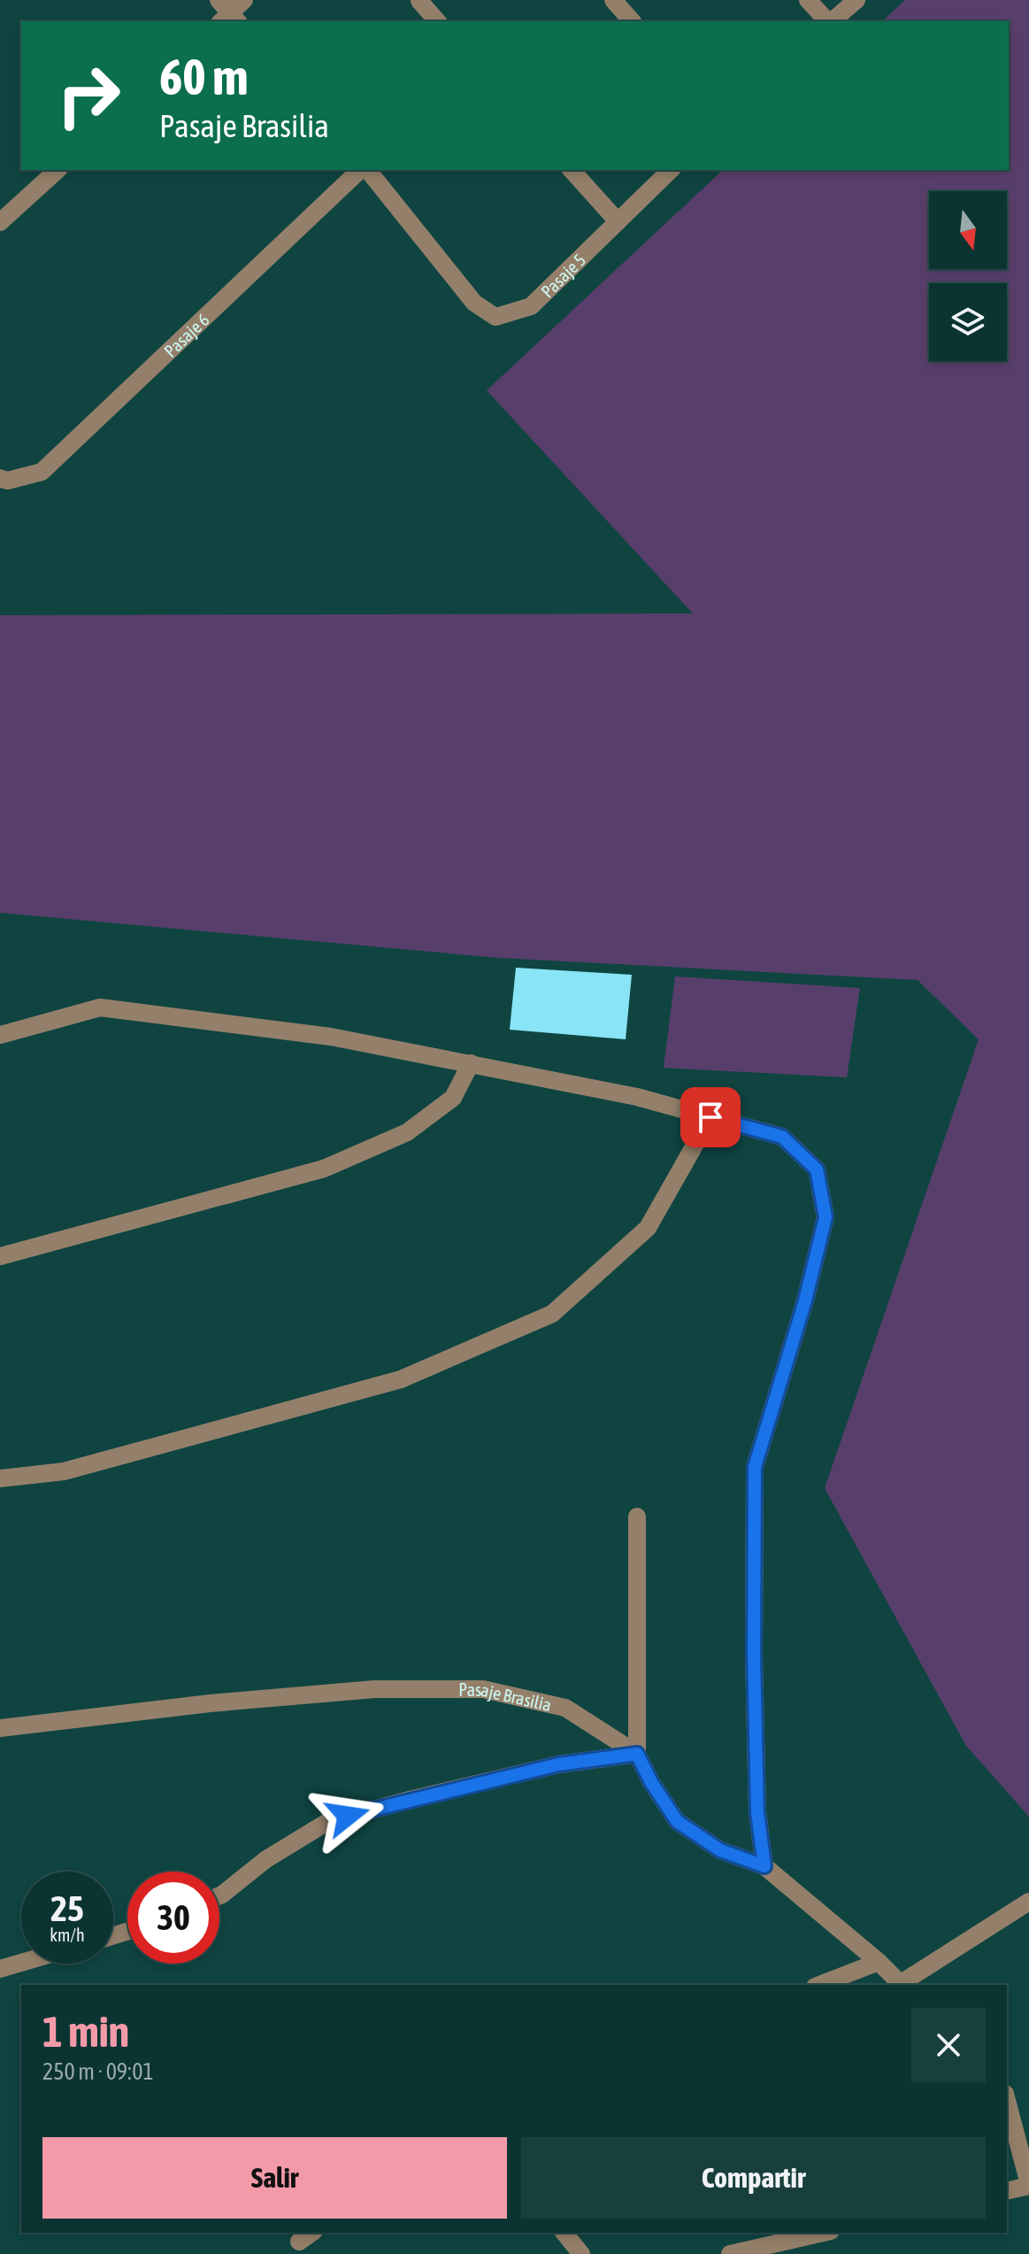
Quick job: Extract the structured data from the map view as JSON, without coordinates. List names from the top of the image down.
{
  "streets": {
    "street": ["Pasaje 5", "Pasaje 6", "Pasaje Brasilia"]
  },
  "north": "bottom",
  "page": {
    "turn": ["60 m", "Pasaje Brasilia"],
    "speed": "25 km/h",
    "limit": "30",
    "heading": ["1 min", "250 m · 09:01"],
    "buttons": ["Salir", "Compartir"]
  }
}
